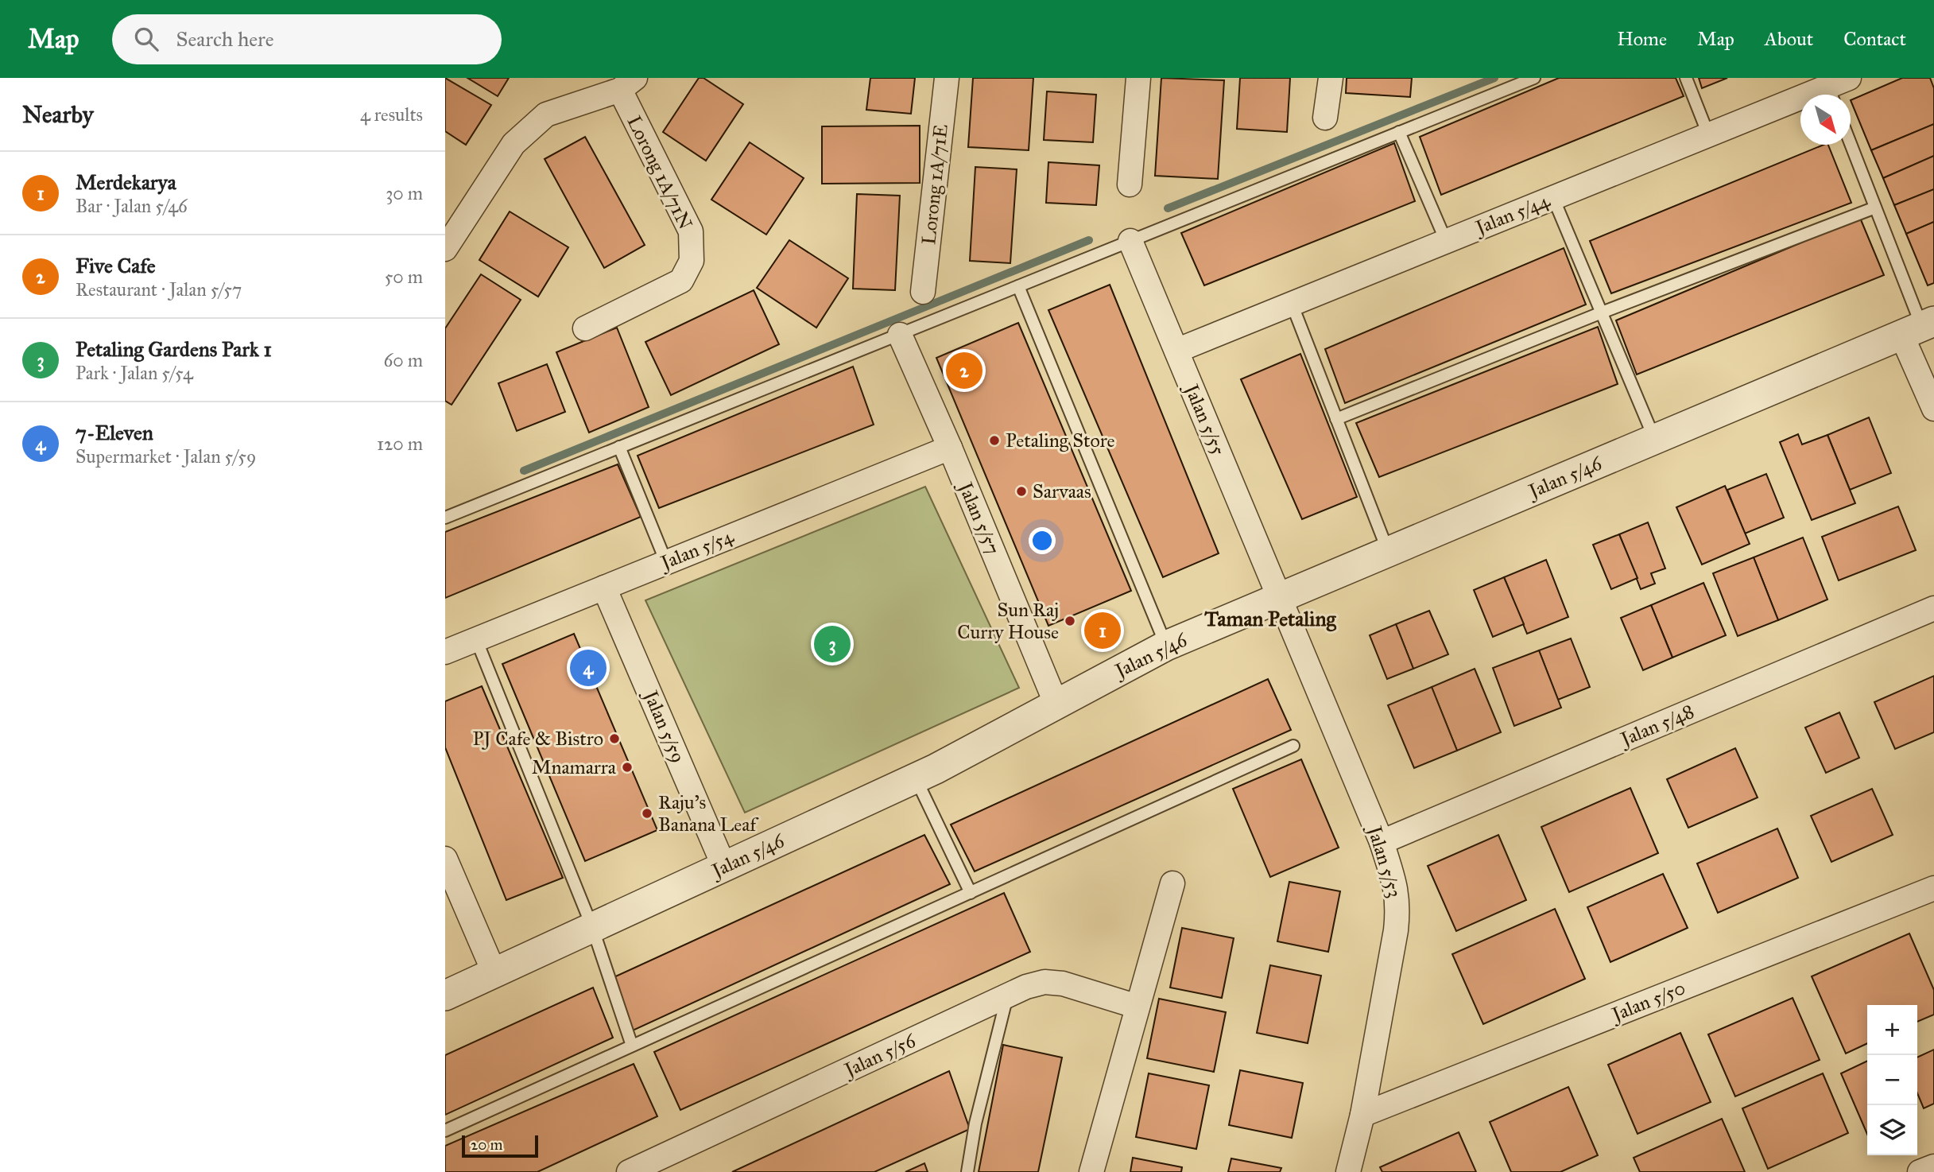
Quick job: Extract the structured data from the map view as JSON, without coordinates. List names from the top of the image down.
{
  "streets": {
    "street": [
      "Lorong 1A/71N",
      "Lorong 1A/71E",
      "Jalan 5/44",
      "Jalan 5/55",
      "Jalan 5/46",
      "Jalan 5/57",
      "Jalan 5/54",
      "Jalan 5/48",
      "Jalan 5/59",
      "Jalan 5/53",
      "Jalan 5/50",
      "Jalan 5/56"
    ]
  },
  "crossings": [
    ["Jalan 5/44", "Jalan 5/55"],
    ["Jalan 5/55", "Jalan 5/46"],
    ["Jalan 5/55", "Jalan 5/53"],
    ["Jalan 5/46", "Jalan 5/57"],
    ["Jalan 5/46", "Jalan 5/59"],
    ["Jalan 5/46", "Jalan 5/53"],
    ["Jalan 5/57", "Jalan 5/54"],
    ["Jalan 5/54", "Jalan 5/59"],
    ["Jalan 5/48", "Jalan 5/53"],
    ["Jalan 5/53", "Jalan 5/50"]
  ],
  "districts": ["Taman Petaling"],
  "places": [
    "Petaling Store",
    "Sarvaas",
    "Sun Raj Curry House",
    "PJ Cafe & Bistro",
    "Mnamarra",
    "Raju's Banana Leaf"
  ],
  "scale_bar": "20 m",
  "north": "bottom right",
  "page": {
    "header": "Map",
    "search": "Search here",
    "nav": [
      "Home",
      "Map",
      "About",
      "Contact"
    ],
    "heading": ["Nearby", "4 results"],
    "list": [
      {
        "mark": "1",
        "name": "Merdekarya",
        "note": "Bar · Jalan 5/46",
        "value": "30 m"
      },
      {
        "mark": "2",
        "name": "Five Cafe",
        "note": "Restaurant · Jalan 5/57",
        "value": "50 m"
      },
      {
        "mark": "3",
        "name": "Petaling Gardens Park 1",
        "note": "Park · Jalan 5/54",
        "value": "60 m"
      },
      {
        "mark": "4",
        "name": "7-Eleven",
        "note": "Supermarket · Jalan 5/59",
        "value": "120 m"
      }
    ],
    "pins": [
      "2",
      "1",
      "3",
      "4"
    ],
    "map_buttons": ["+", "−"],
    "scale": "20 m"
  }
}
